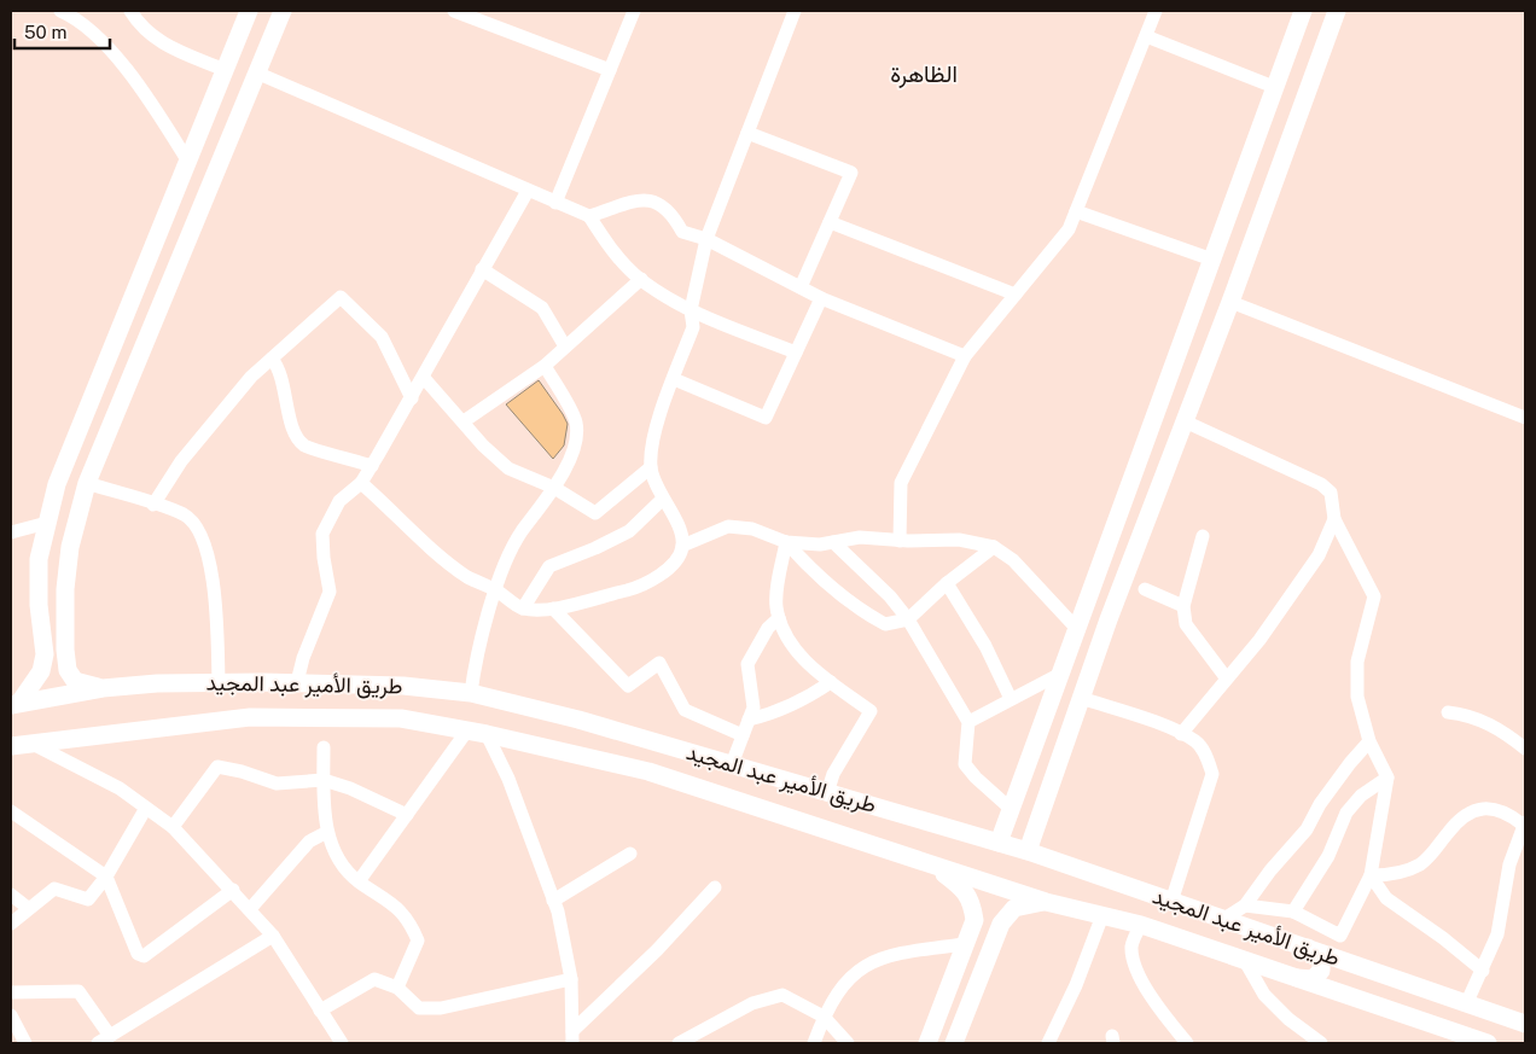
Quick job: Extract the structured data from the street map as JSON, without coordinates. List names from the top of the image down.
{
  "streets": {
    "main road": ["طريق الأمير عبد المجيد"]
  },
  "districts": ["الظاهرة"],
  "scale_bar": "50 m"
}
